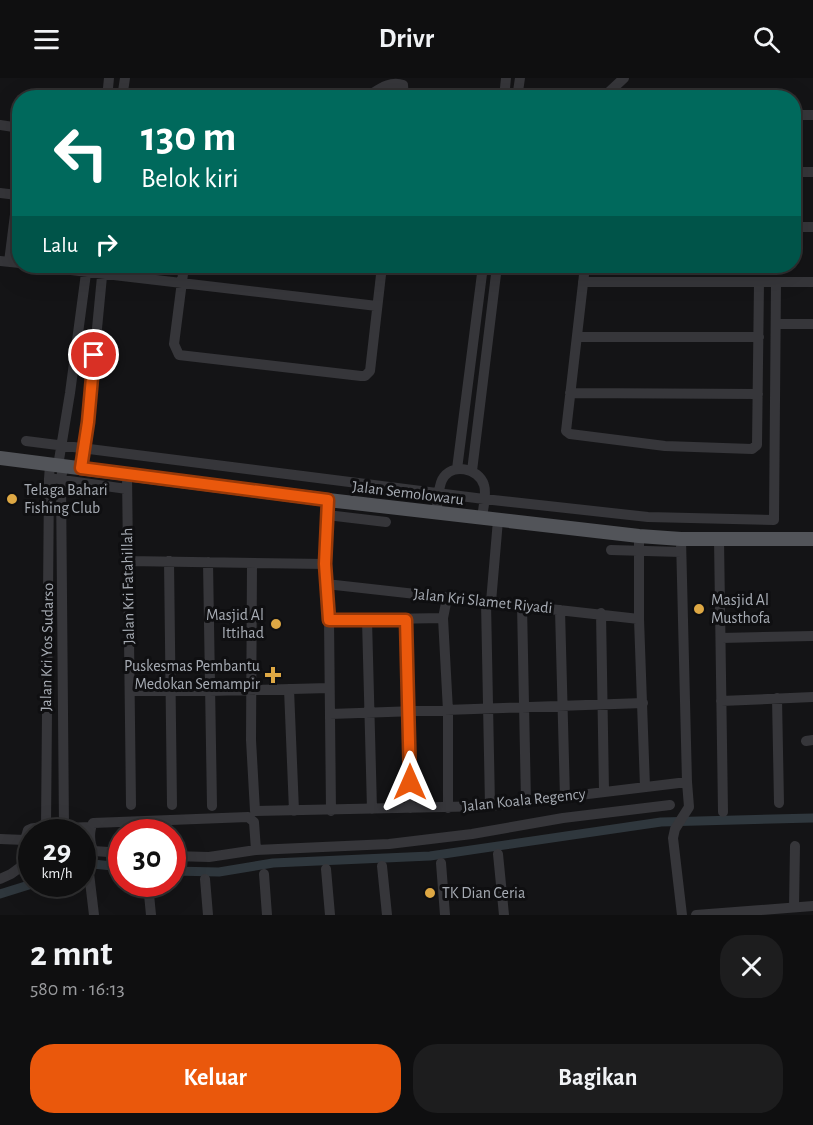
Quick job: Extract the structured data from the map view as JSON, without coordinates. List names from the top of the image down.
{
  "streets": {
    "main road": ["Jalan Semolowaru"],
    "street": [
      "Jalan Kri Fatahillah",
      "Jalan Kri Slamet Riyadi",
      "Jalan Kri Yos Sudarso",
      "Jalan Koala Regency"
    ]
  },
  "crossings": [
    ["Jalan Semolowaru", "Jalan Kri Fatahillah"],
    ["Jalan Semolowaru", "Jalan Kri Yos Sudarso"]
  ],
  "places": {
    "other": [
      "Telaga Bahari Fishing Club",
      "Masjid Al Musthofa",
      "Masjid Al Ittihad",
      "TK Dian Ceria"
    ],
    "health": ["Puskesmas Pembantu Medokan Semampir"]
  },
  "page": {
    "header": "Drivr",
    "turn": ["130 m", "Belok kiri"],
    "then": "Lalu",
    "speed": "29 km/h",
    "limit": "30",
    "heading": ["2 mnt", "580 m · 16:13"],
    "buttons": ["Keluar", "Bagikan"]
  }
}
